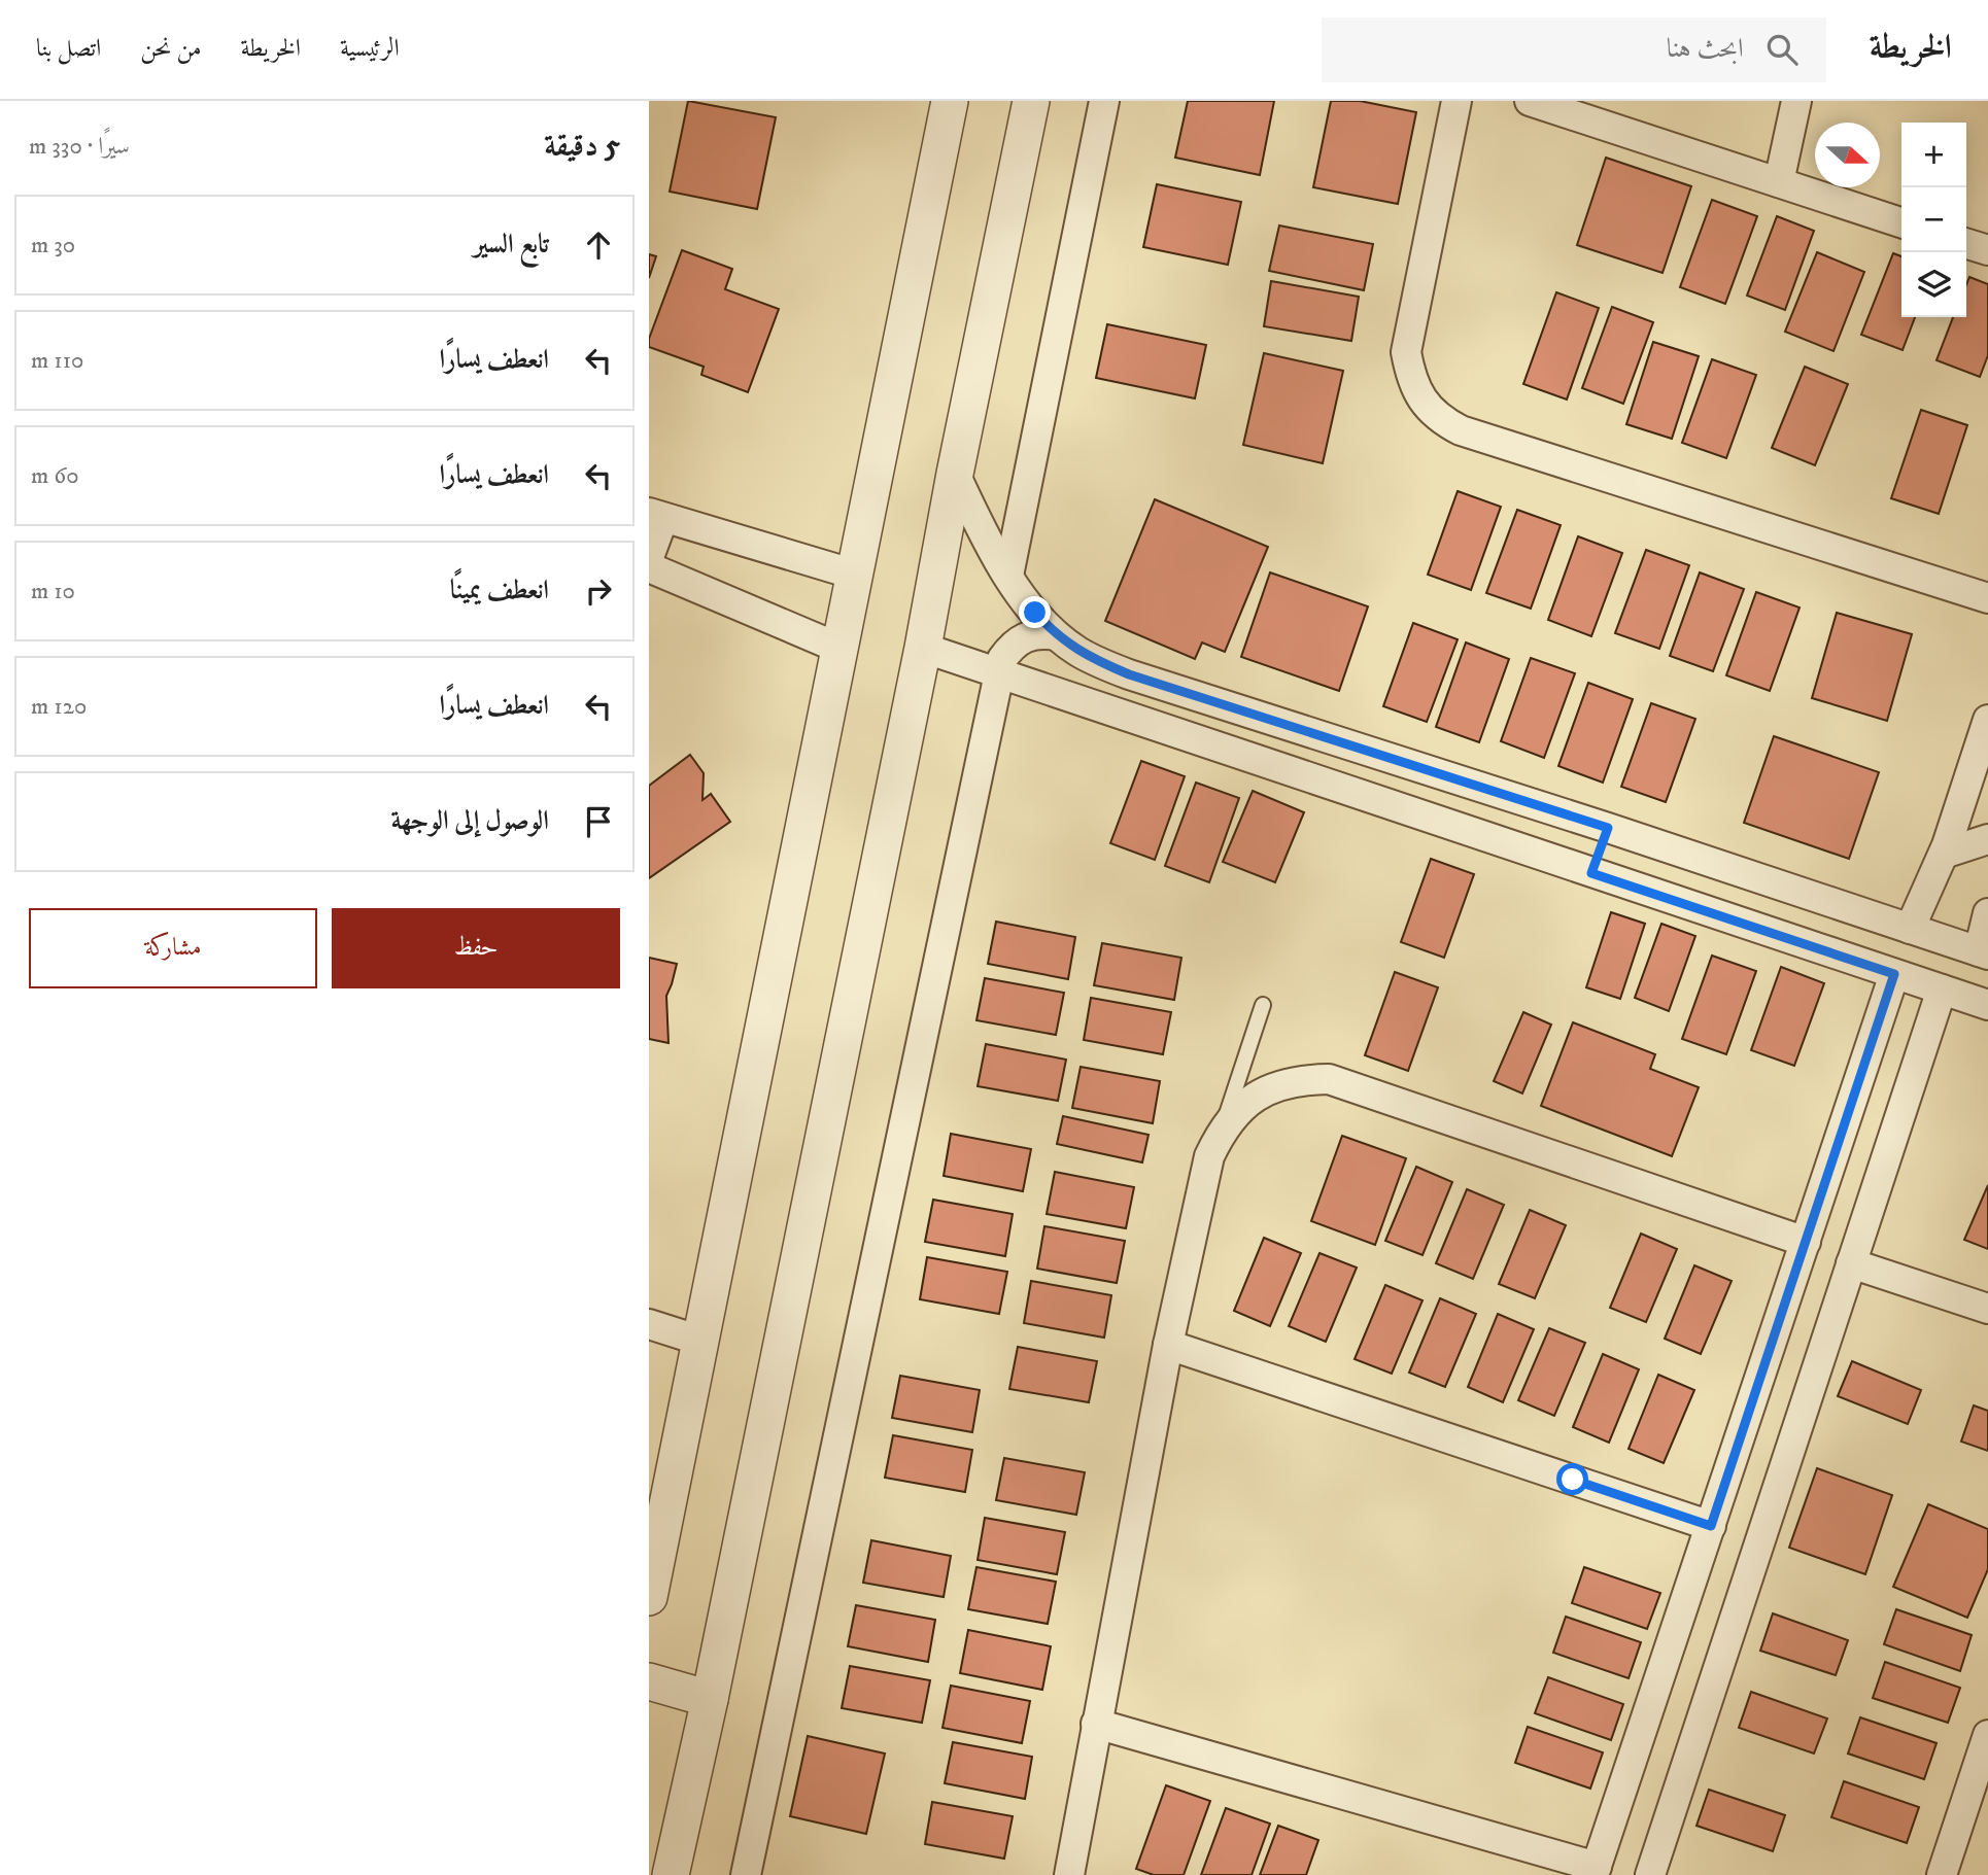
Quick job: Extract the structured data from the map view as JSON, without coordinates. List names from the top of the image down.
{
  "north": "right",
  "page": {
    "header": "الخريطة",
    "search": "ابحث هنا",
    "nav": [
      "الرئيسية",
      "الخريطة",
      "من نحن",
      "اتصل بنا"
    ],
    "heading": ["5 دقيقة", "سيرًا · 330 m"],
    "map_buttons": ["+", "−"],
    "list": [
      ["تابع السير", "30 m"],
      ["انعطف يسارًا", "110 m"],
      ["انعطف يسارًا", "60 m"],
      ["انعطف يمينًا", "10 m"],
      ["انعطف يسارًا", "120 m"],
      "الوصول إلى الوجهة"
    ],
    "buttons": ["حفظ", "مشاركة"]
  }
}
